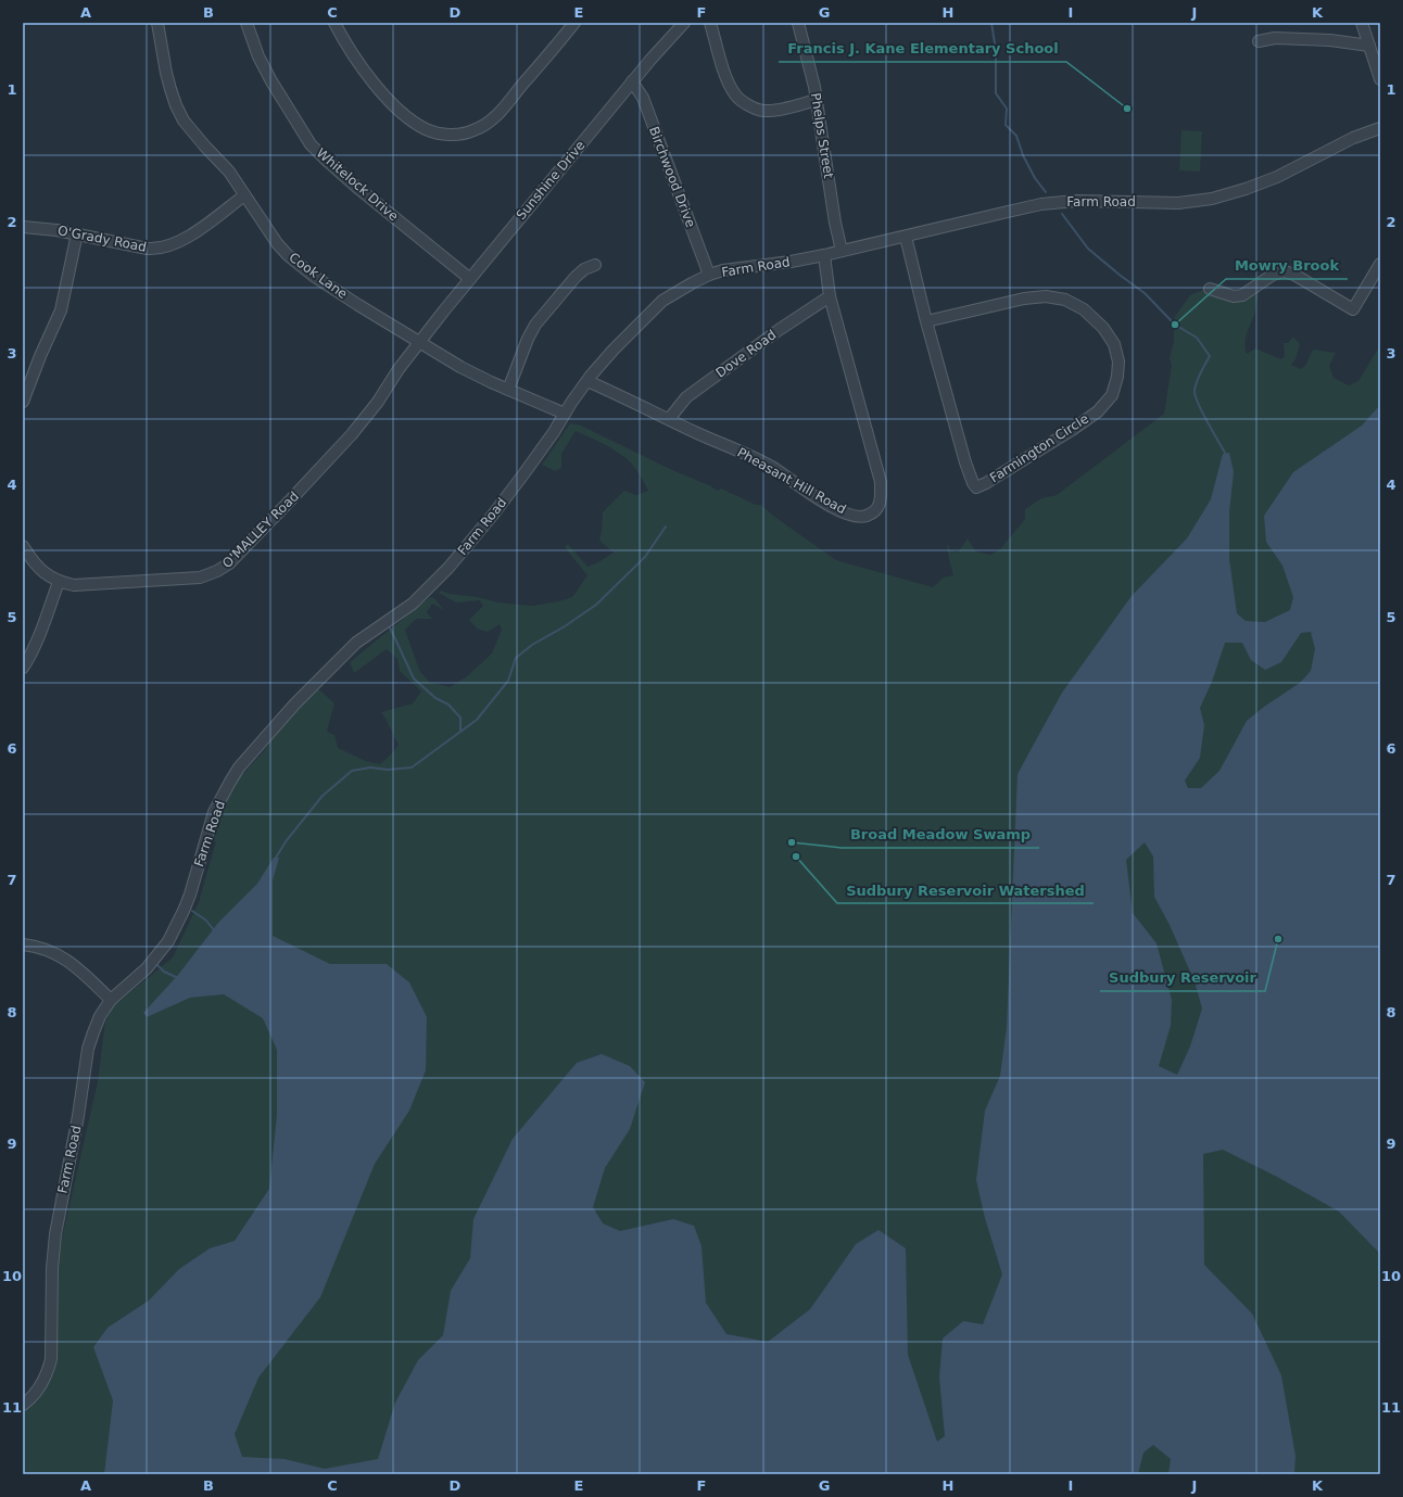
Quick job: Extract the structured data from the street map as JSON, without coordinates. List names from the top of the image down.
{
  "streets": {
    "street": [
      "Phelps Street",
      "Birchwood Drive",
      "Sunshine Drive",
      "Whitelock Drive",
      "Farm Road",
      "O'Grady Road",
      "Cook Lane",
      "Dove Road",
      "Farmington Circle",
      "Pheasant Hill Road",
      "O'MALLEY Road"
    ]
  },
  "crossings": [
    ["Phelps Street", "Farm Road"],
    ["Birchwood Drive", "Sunshine Drive"],
    ["Birchwood Drive", "Farm Road"],
    ["Sunshine Drive", "Whitelock Drive"],
    ["Sunshine Drive", "Cook Lane"],
    ["Sunshine Drive", "O'MALLEY Road"],
    ["Farm Road", "Cook Lane"],
    ["Farm Road", "Farmington Circle"],
    ["Farm Road", "Pheasant Hill Road"],
    ["O'Grady Road", "Cook Lane"],
    ["Cook Lane", "O'MALLEY Road"],
    ["Dove Road", "Pheasant Hill Road"]
  ],
  "places": [
    "Francis J. Kane Elementary School",
    "Mowry Brook",
    "Broad Meadow Swamp",
    "Sudbury Reservoir Watershed",
    "Sudbury Reservoir"
  ],
  "grid": {
    "columns": [
      "A",
      "B",
      "C",
      "D",
      "E",
      "F",
      "G",
      "H",
      "I",
      "J",
      "K"
    ],
    "rows": [
      "1",
      "2",
      "3",
      "4",
      "5",
      "6",
      "7",
      "8",
      "9",
      "10",
      "11"
    ]
  }
}
